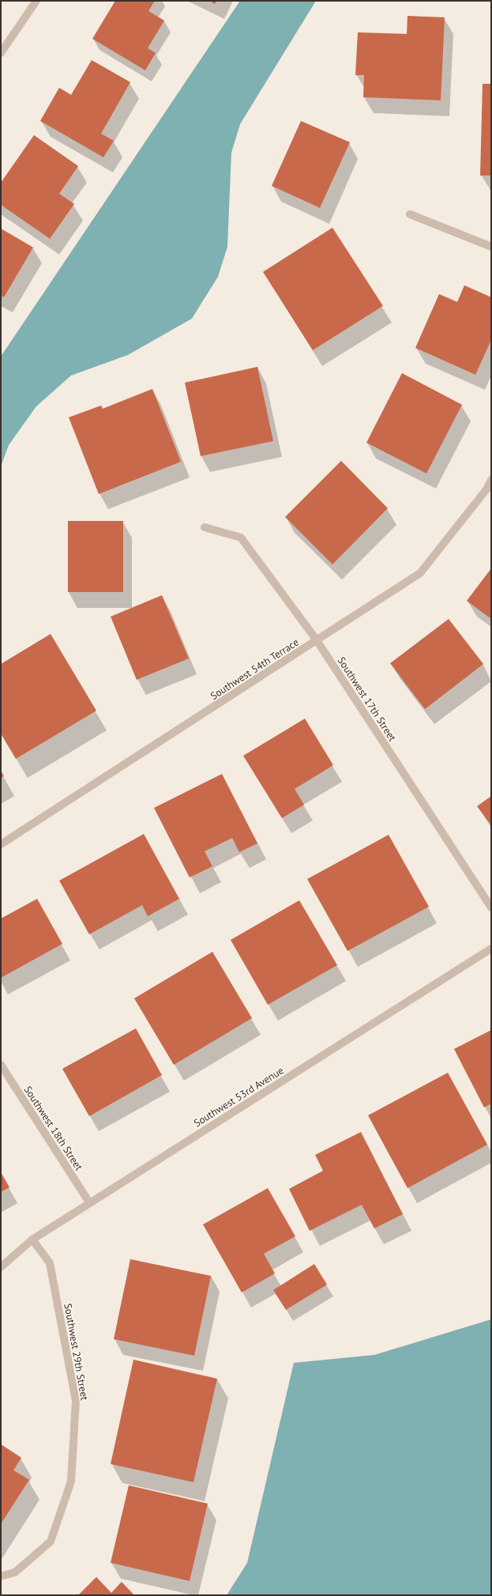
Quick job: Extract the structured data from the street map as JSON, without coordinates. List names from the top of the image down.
{
  "streets": {
    "street": [
      "Southwest 54th Terrace",
      "Southwest 17th Street",
      "Southwest 53rd Avenue",
      "Southwest 18th Street",
      "Southwest 29th Street"
    ]
  },
  "crossings": [
    ["Southwest 54th Terrace", "Southwest 17th Street"],
    ["Southwest 53rd Avenue", "Southwest 18th Street"],
    ["Southwest 53rd Avenue", "Southwest 29th Street"]
  ]
}
